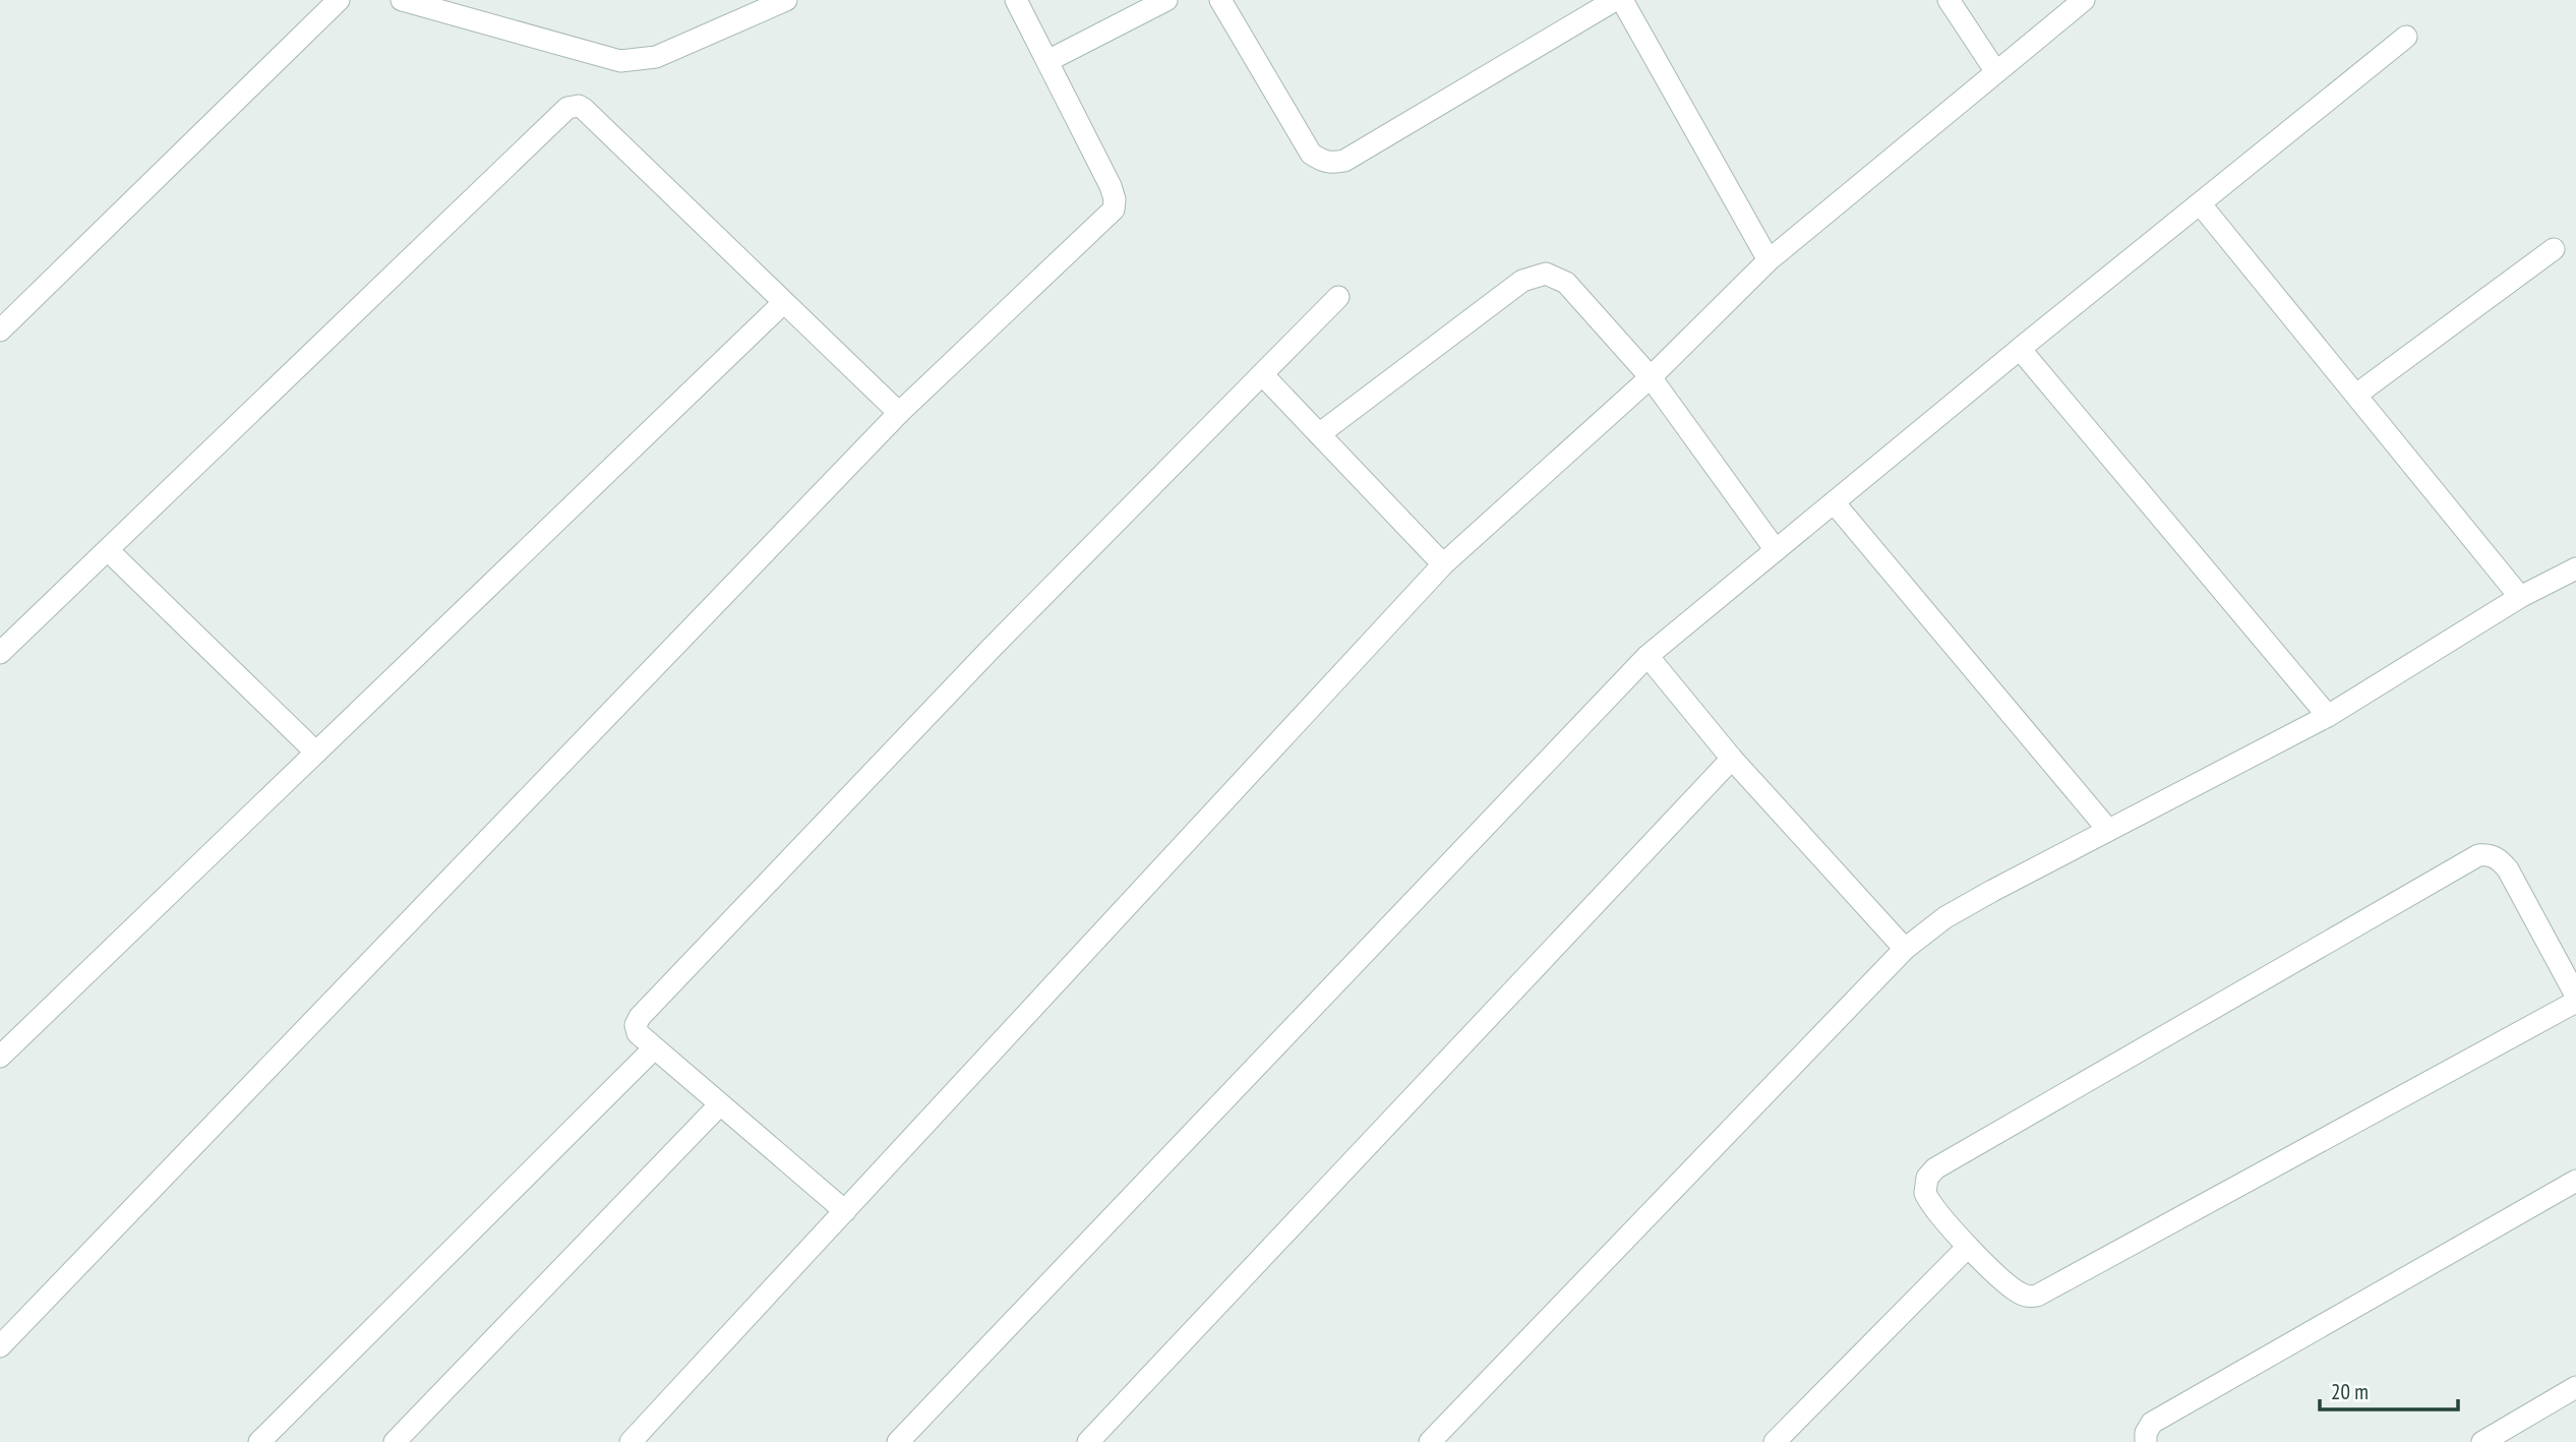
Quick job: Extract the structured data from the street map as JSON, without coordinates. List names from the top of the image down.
{
  "scale_bar": "20 m"
}
